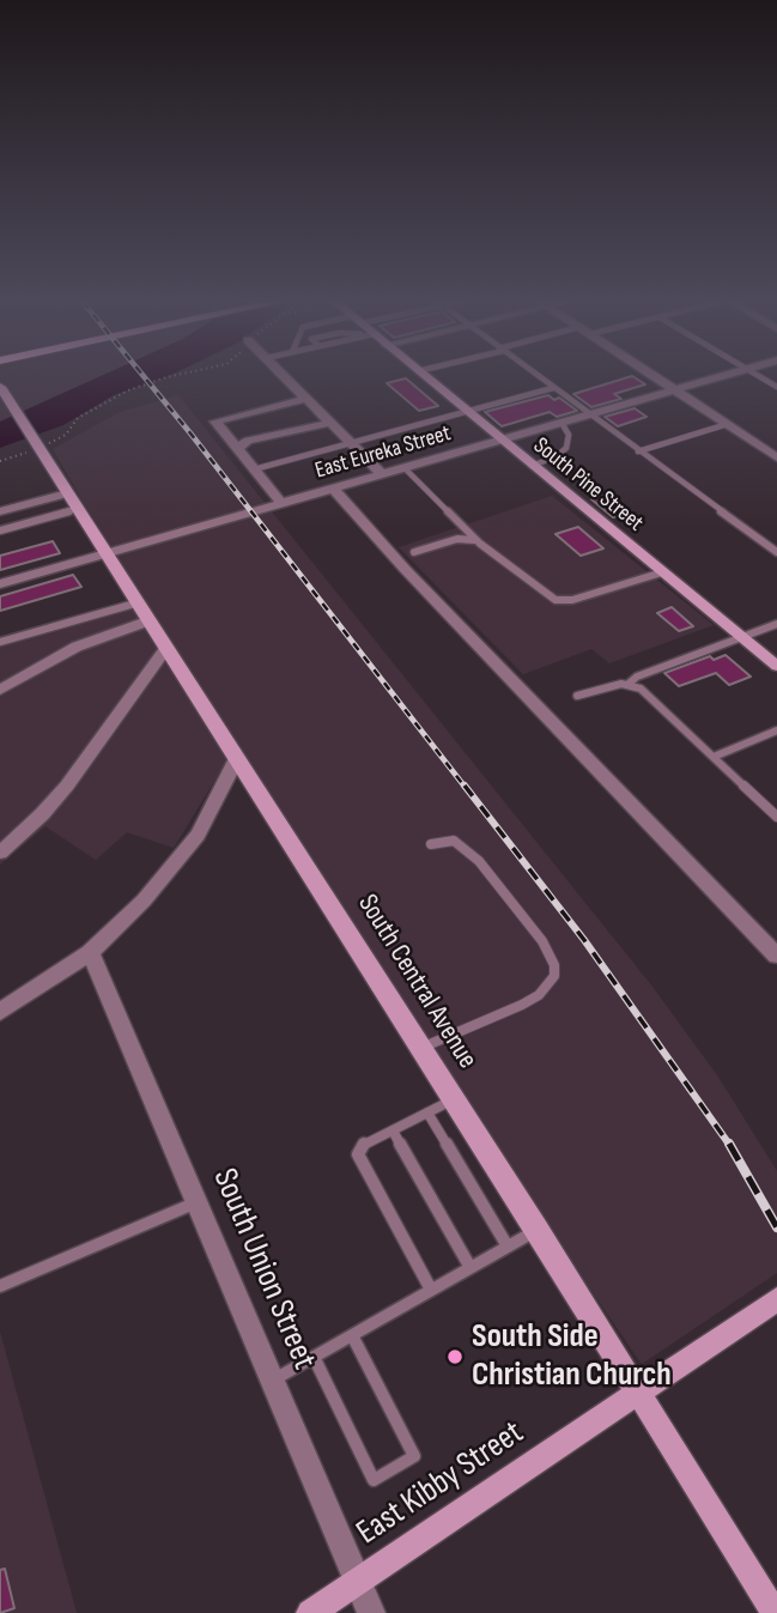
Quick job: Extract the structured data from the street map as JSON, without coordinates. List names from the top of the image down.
{
  "streets": {
    "street": [
      "East Eureka Street",
      "South Pine Street",
      "South Central Avenue",
      "South Union Street",
      "East Kibby Street"
    ]
  },
  "crossings": [
    ["East Eureka Street", "South Pine Street"],
    ["East Eureka Street", "South Central Avenue"],
    ["South Central Avenue", "East Kibby Street"],
    ["South Union Street", "East Kibby Street"]
  ],
  "places": ["South Side Christian Church"]
}
